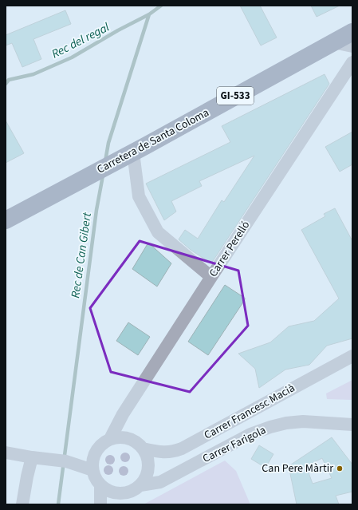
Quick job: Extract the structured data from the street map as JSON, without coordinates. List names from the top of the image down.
{
  "streets": {
    "main road": ["GI-533", "Carretera de Santa Coloma"],
    "street": ["Carrer Perelló", "Carrer Francesc Macià", "Carrer Farigola"]
  },
  "crossings": [
    ["Carrer Perelló", "Carrer Francesc Macià"],
    ["Carrer Perelló", "Carrer Farigola"],
    ["Carrer Francesc Macià", "Carrer Farigola"]
  ],
  "water": ["Rec del regal", "Rec de Can Gibert"],
  "places": ["Can Pere Màrtir"]
}
